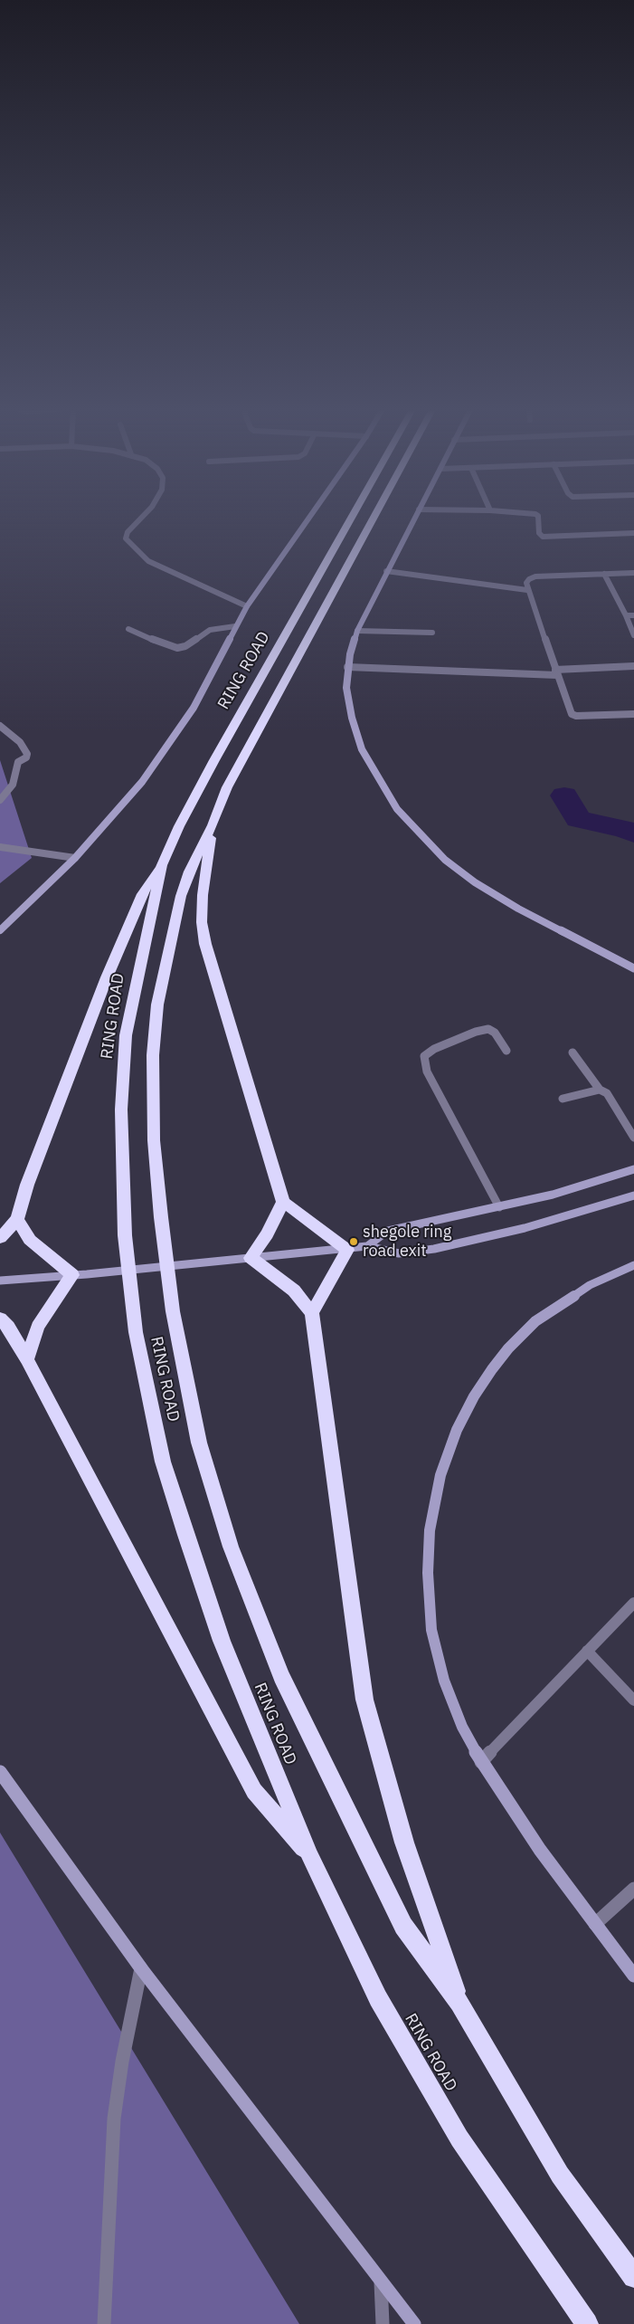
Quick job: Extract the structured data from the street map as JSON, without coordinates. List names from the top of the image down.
{
  "streets": {
    "highway": ["RING ROAD"]
  },
  "places": ["shegole ring road exit"]
}
